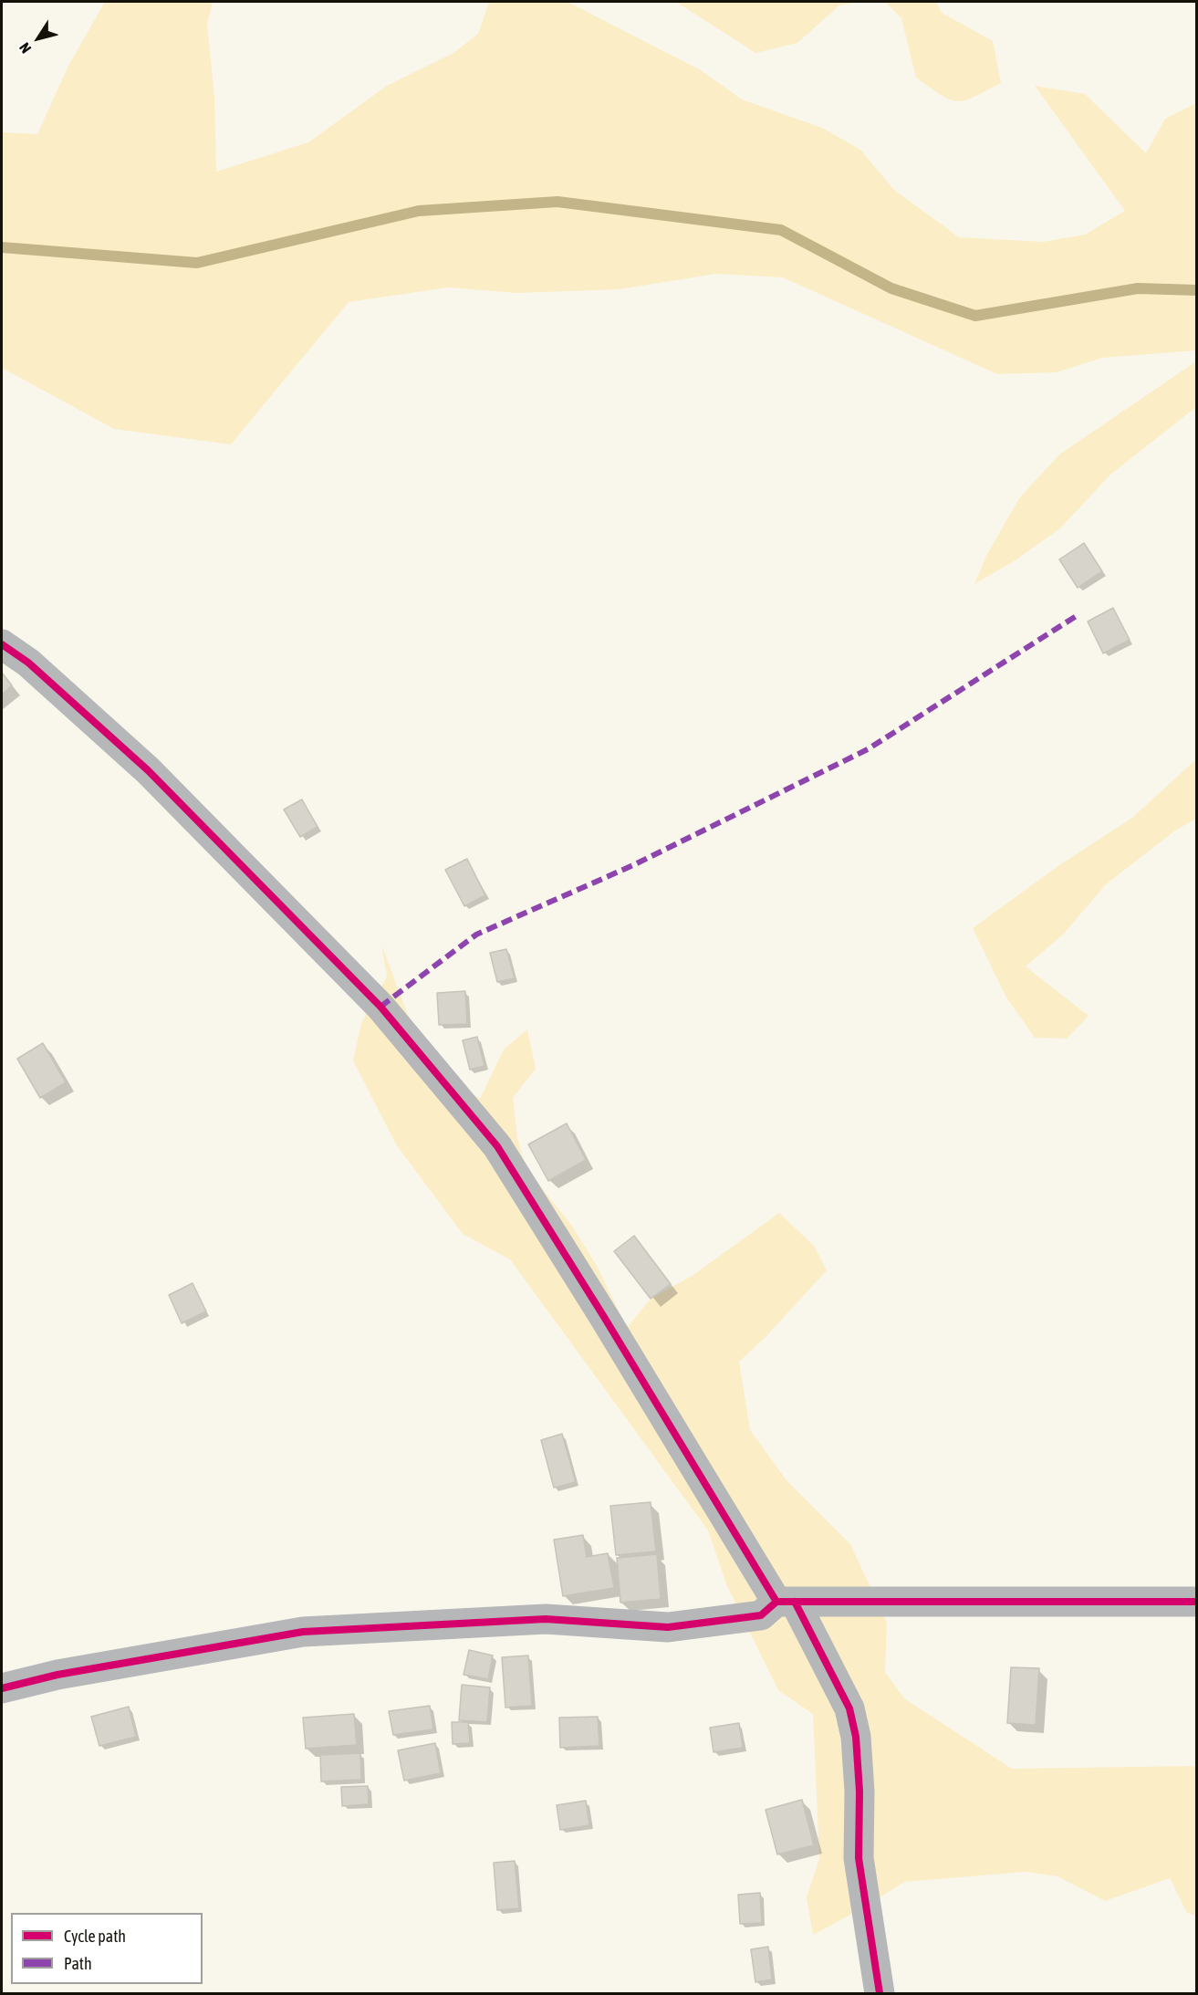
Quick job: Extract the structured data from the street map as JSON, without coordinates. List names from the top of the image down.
{
  "legend": ["Cycle path", "Path"],
  "north": "bottom left"
}
